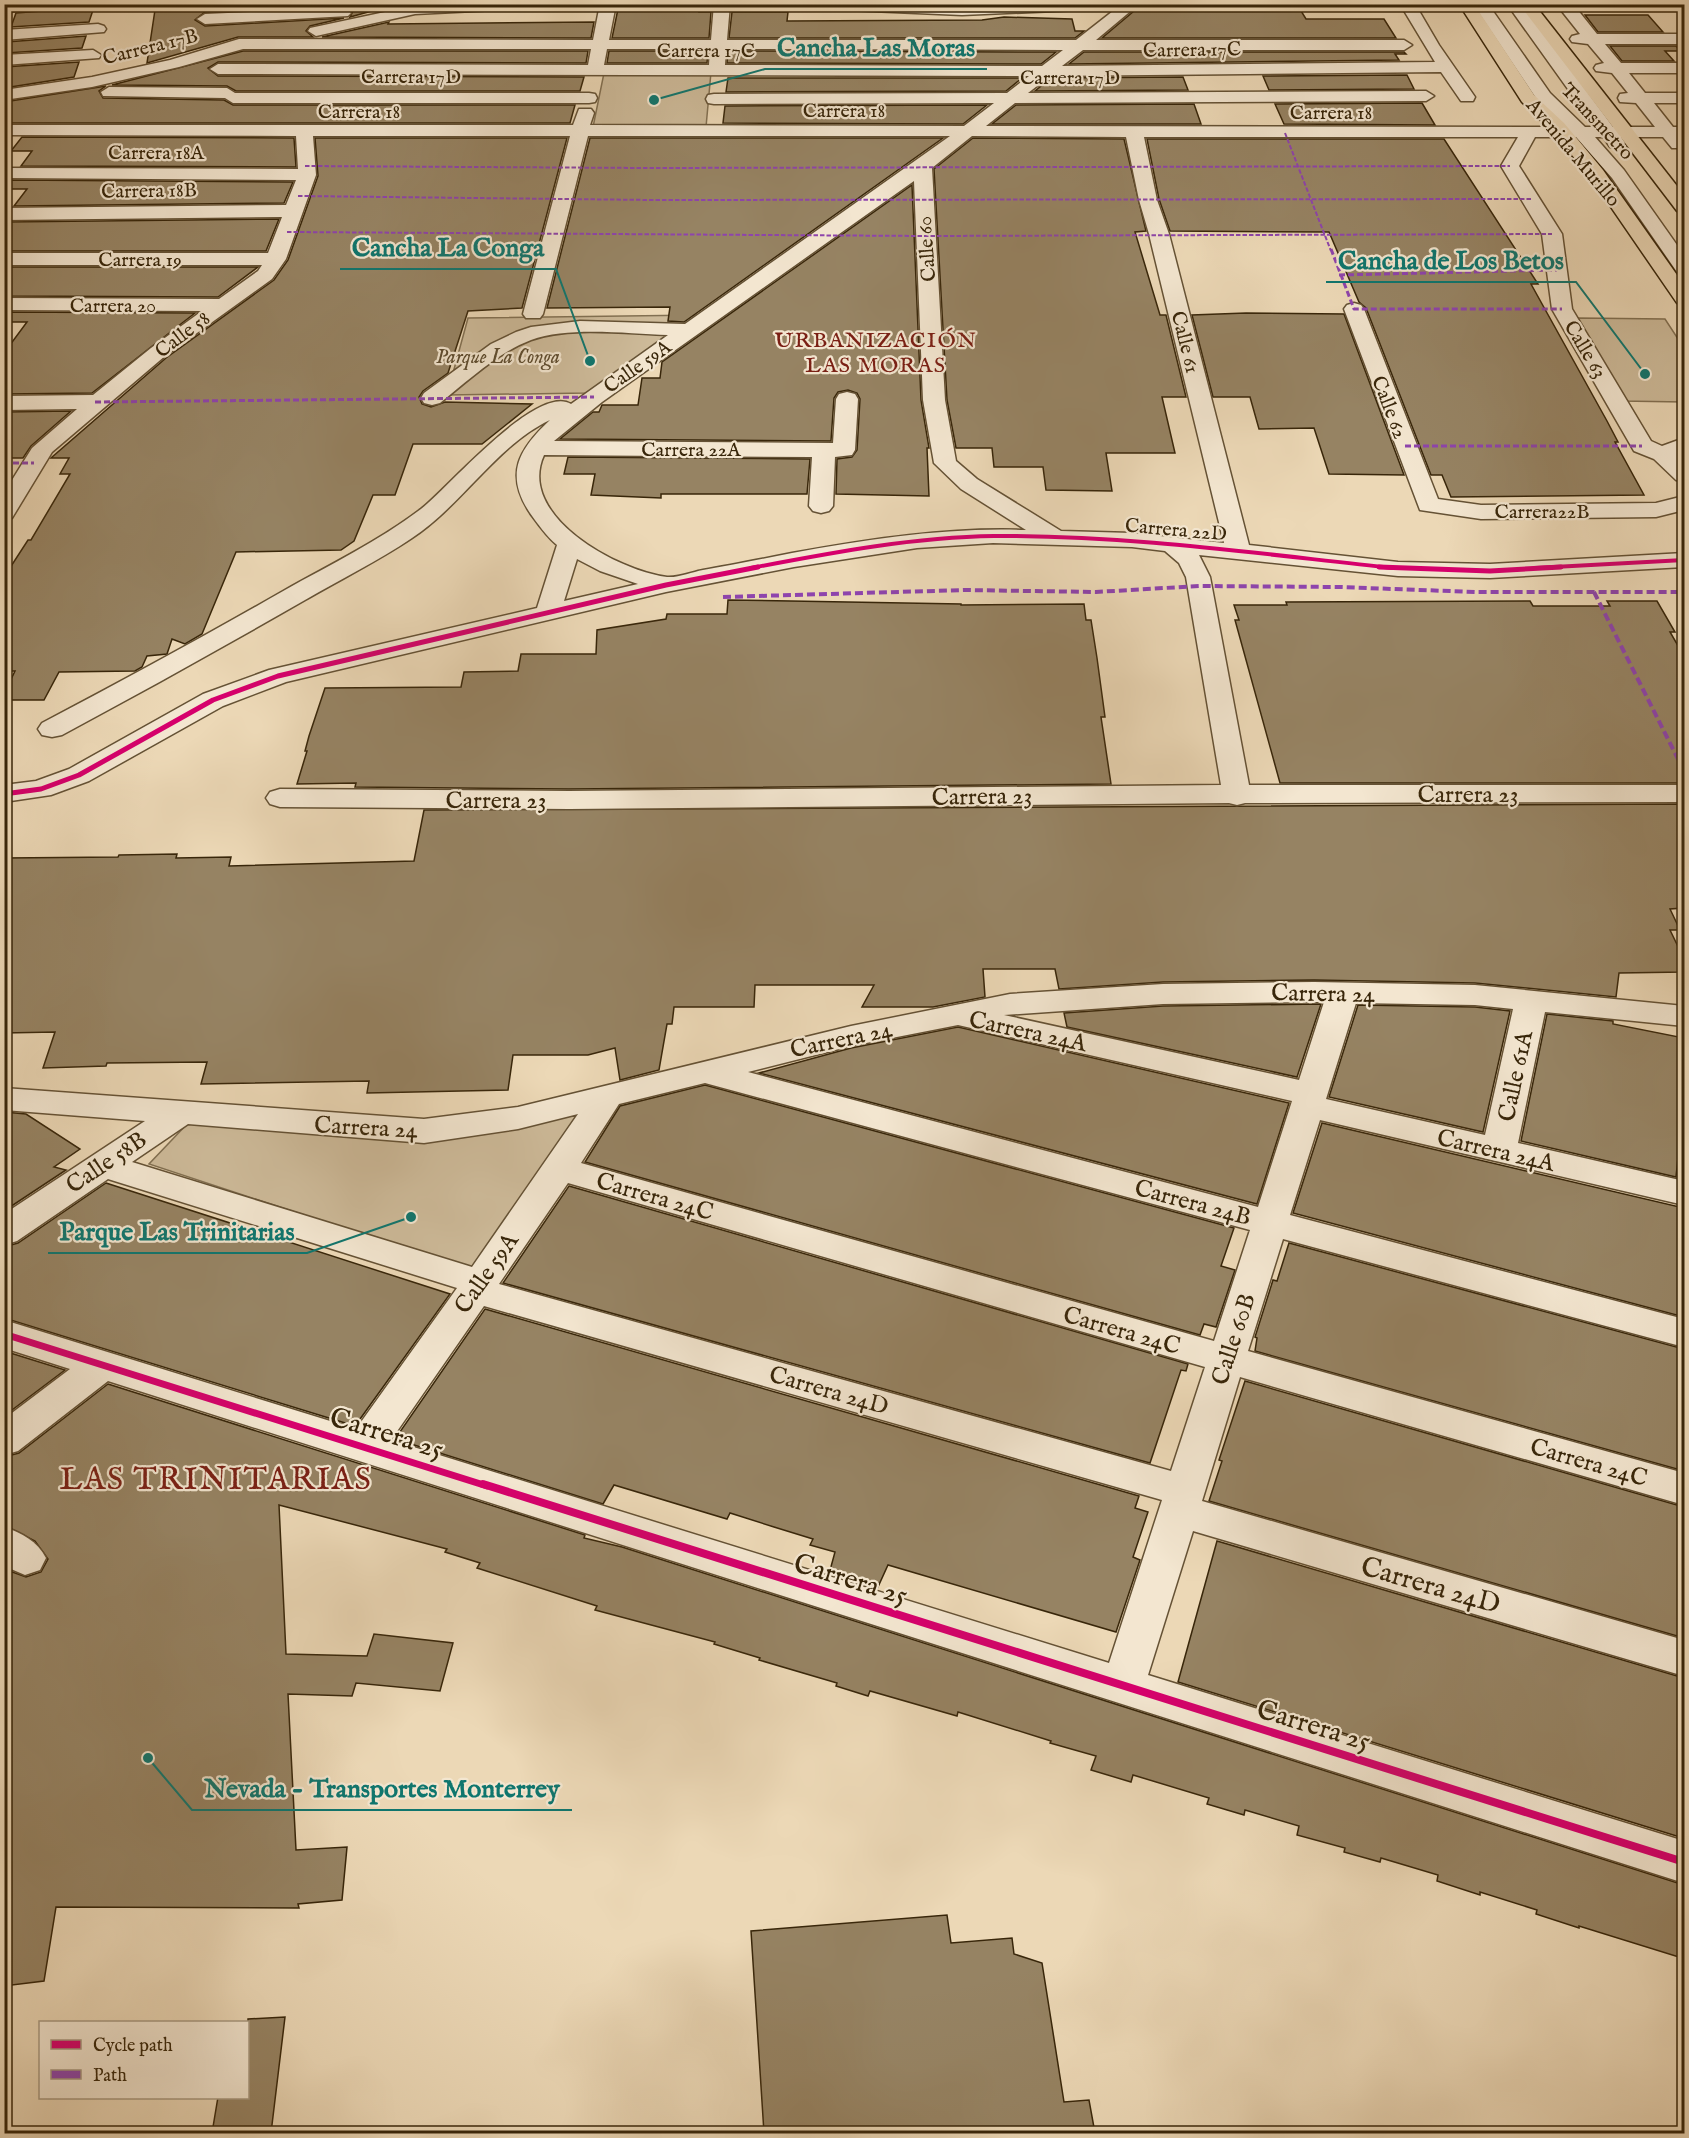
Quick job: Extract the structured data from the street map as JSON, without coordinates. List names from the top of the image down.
{
  "streets": {
    "main road": ["Avenida Murillo"],
    "street": [
      "Carrera 17B",
      "Carrera 17C",
      "Carrera 17D",
      "Carrera 18",
      "Transmetro",
      "Carrera 18A",
      "Carrera 18B",
      "Calle 60",
      "Carrera 19",
      "Carrera 20",
      "Calle 58",
      "Calle 61",
      "Calle 63",
      "Calle 59A",
      "Calle 62",
      "Carrera 22A",
      "Carrera22B",
      "Carrera 22D",
      "Carrera 23",
      "Carrera 24",
      "Carrera 24A",
      "Calle 61A",
      "Calle 58B",
      "Carrera 24C",
      "Carrera 24B",
      "Calle 60B",
      "Carrera 24D",
      "Carrera 25"
    ]
  },
  "crossings": [
    ["Carrera 17B", "Carrera 17D"],
    ["Carrera 18", "Transmetro"],
    ["Carrera 18", "Avenida Murillo"],
    ["Carrera 18", "Calle 58"],
    ["Carrera 18", "Calle 61"],
    ["Carrera 18", "Calle 63"],
    ["Transmetro", "Avenida Murillo"],
    ["Carrera 18A", "Calle 58"],
    ["Carrera 18B", "Calle 58"],
    ["Calle 60", "Calle 59A"],
    ["Calle 60", "Carrera 22D"],
    ["Carrera 19", "Calle 58"],
    ["Carrera 20", "Calle 58"],
    ["Calle 61", "Carrera 22D"],
    ["Calle 59A", "Carrera 22A"],
    ["Calle 59A", "Carrera 22D"],
    ["Calle 59A", "Carrera 24"],
    ["Calle 59A", "Carrera 24C"],
    ["Calle 59A", "Carrera 24D"],
    ["Calle 59A", "Carrera 25"],
    ["Calle 62", "Carrera22B"],
    ["Carrera 24", "Carrera 24A"],
    ["Carrera 24", "Calle 61A"],
    ["Carrera 24", "Calle 58B"],
    ["Carrera 24", "Carrera 24B"],
    ["Carrera 24", "Calle 60B"],
    ["Carrera 24A", "Calle 61A"],
    ["Carrera 24A", "Calle 60B"],
    ["Calle 58B", "Carrera 24D"],
    ["Carrera 24C", "Calle 60B"],
    ["Carrera 24B", "Calle 60B"],
    ["Calle 60B", "Carrera 24D"],
    ["Calle 60B", "Carrera 25"]
  ],
  "districts": ["URBANIZACIÓN LAS MORAS", "LAS TRINITARIAS"],
  "parks": ["Parque La Conga"],
  "places": [
    "Cancha Las Moras",
    "Cancha La Conga",
    "Cancha de Los Betos",
    "Parque Las Trinitarias",
    "Nevada - Transportes Monterrey"
  ],
  "legend": ["Cycle path", "Path"]
}
